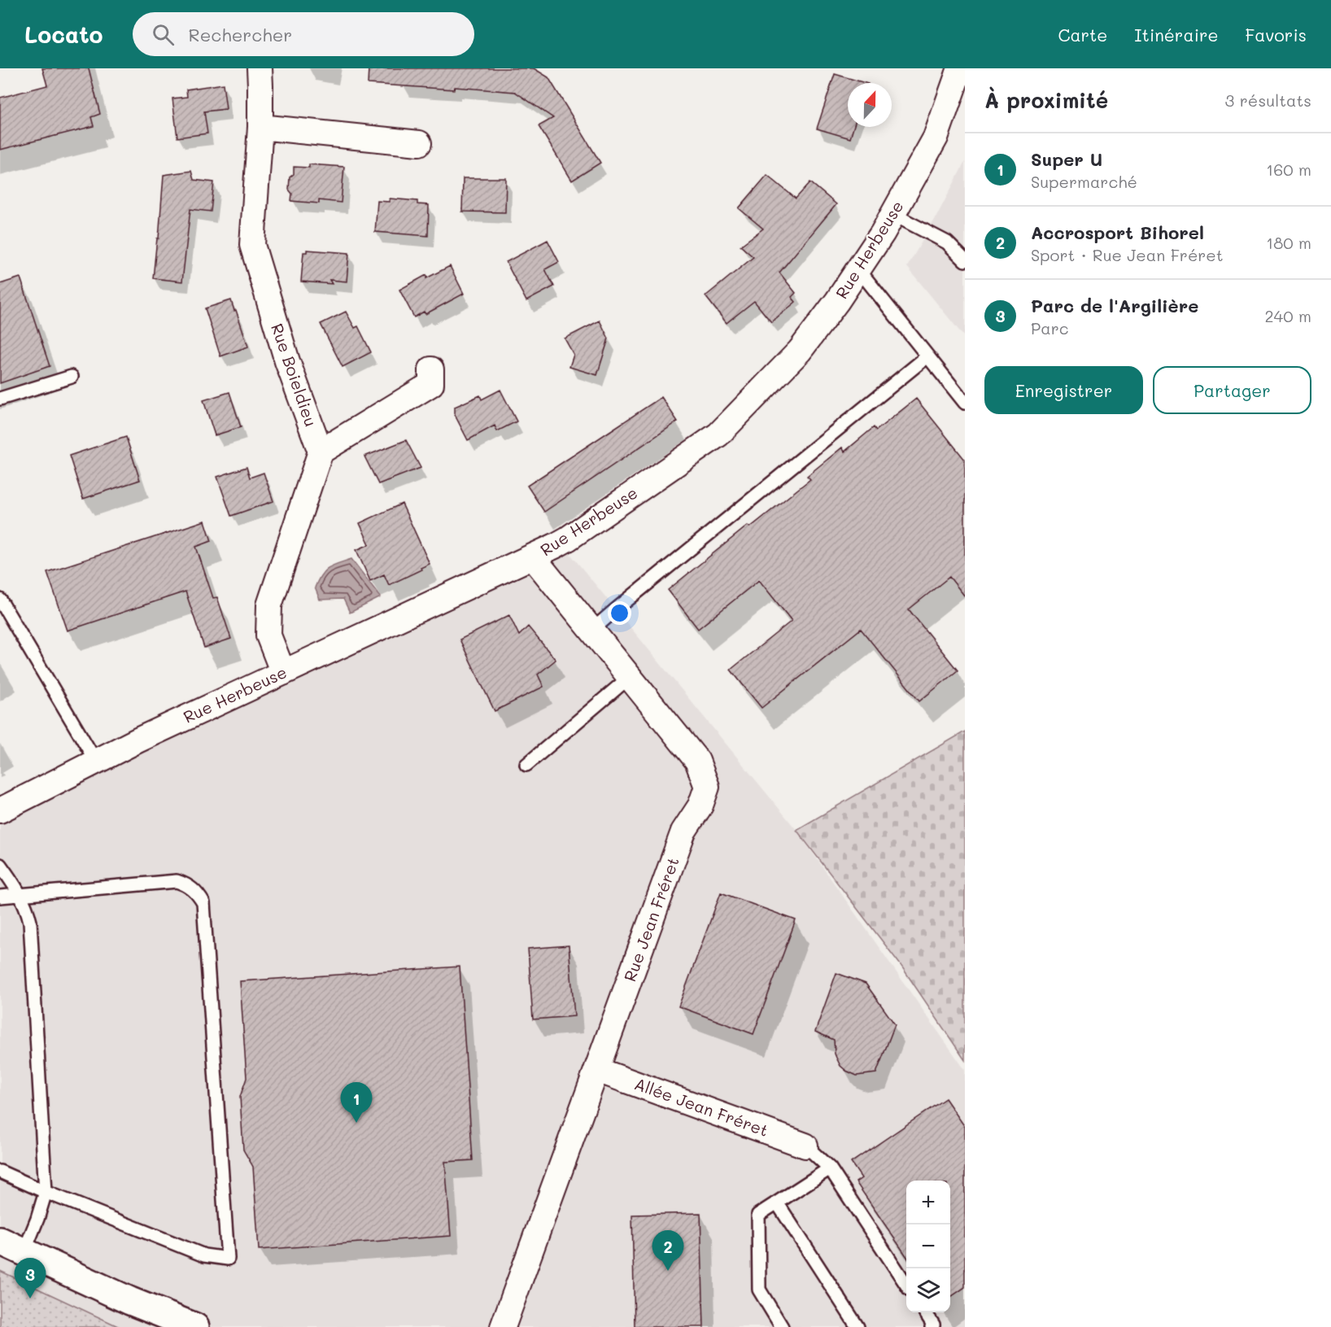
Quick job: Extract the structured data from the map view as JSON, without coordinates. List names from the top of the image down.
{
  "streets": {
    "street": [
      "Rue Herbeuse",
      "Rue Boieldieu",
      "Rue Jean Fréret",
      "Allée Jean Fréret"
    ]
  },
  "crossings": [
    ["Rue Herbeuse", "Rue Jean Fréret"],
    ["Rue Jean Fréret", "Allée Jean Fréret"]
  ],
  "north": "top",
  "page": {
    "header": "Locato",
    "search": "Rechercher",
    "nav": ["Carte", "Itinéraire", "Favoris"],
    "heading": ["À proximité", "3 résultats"],
    "list": [
      {
        "mark": "1",
        "name": "Super U",
        "note": "Supermarché",
        "value": "160 m"
      },
      {
        "mark": "2",
        "name": "Accrosport Bihorel",
        "note": "Sport · Rue Jean Fréret",
        "value": "180 m"
      },
      {
        "mark": "3",
        "name": "Parc de l'Argilière",
        "note": "Parc",
        "value": "240 m"
      }
    ],
    "buttons": ["Enregistrer", "Partager"],
    "pins": ["1", "2", "3"],
    "map_buttons": ["+", "−"]
  }
}
